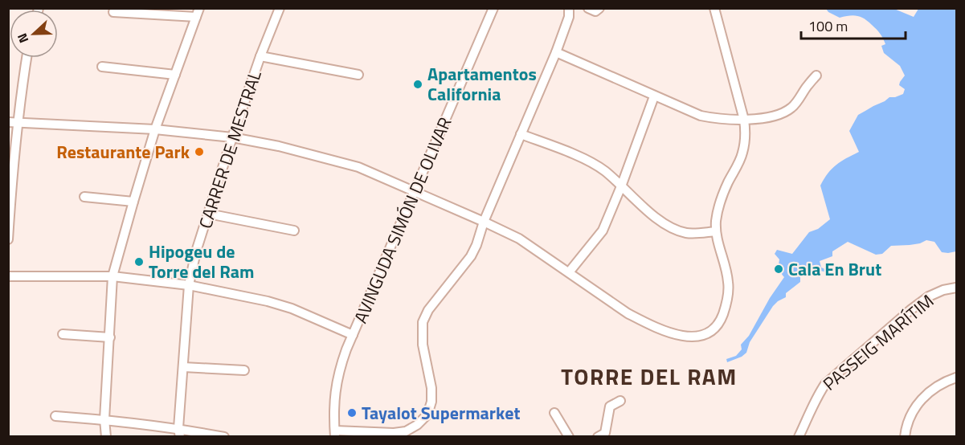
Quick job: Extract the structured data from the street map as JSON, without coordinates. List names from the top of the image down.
{
  "streets": {
    "street": ["CARRER DE MESTRAL", "AVINGUDA SIMÓN DE OLIVAR", "PASSEIG MARÍTIM"]
  },
  "districts": ["TORRE DEL RAM"],
  "places": [
    "Apartamentos California",
    "Restaurante Park",
    "Hipogeu de Torre del Ram",
    "Cala En Brut",
    "Tayalot Supermarket"
  ],
  "scale_bar": "100 m",
  "north": "left"
}
